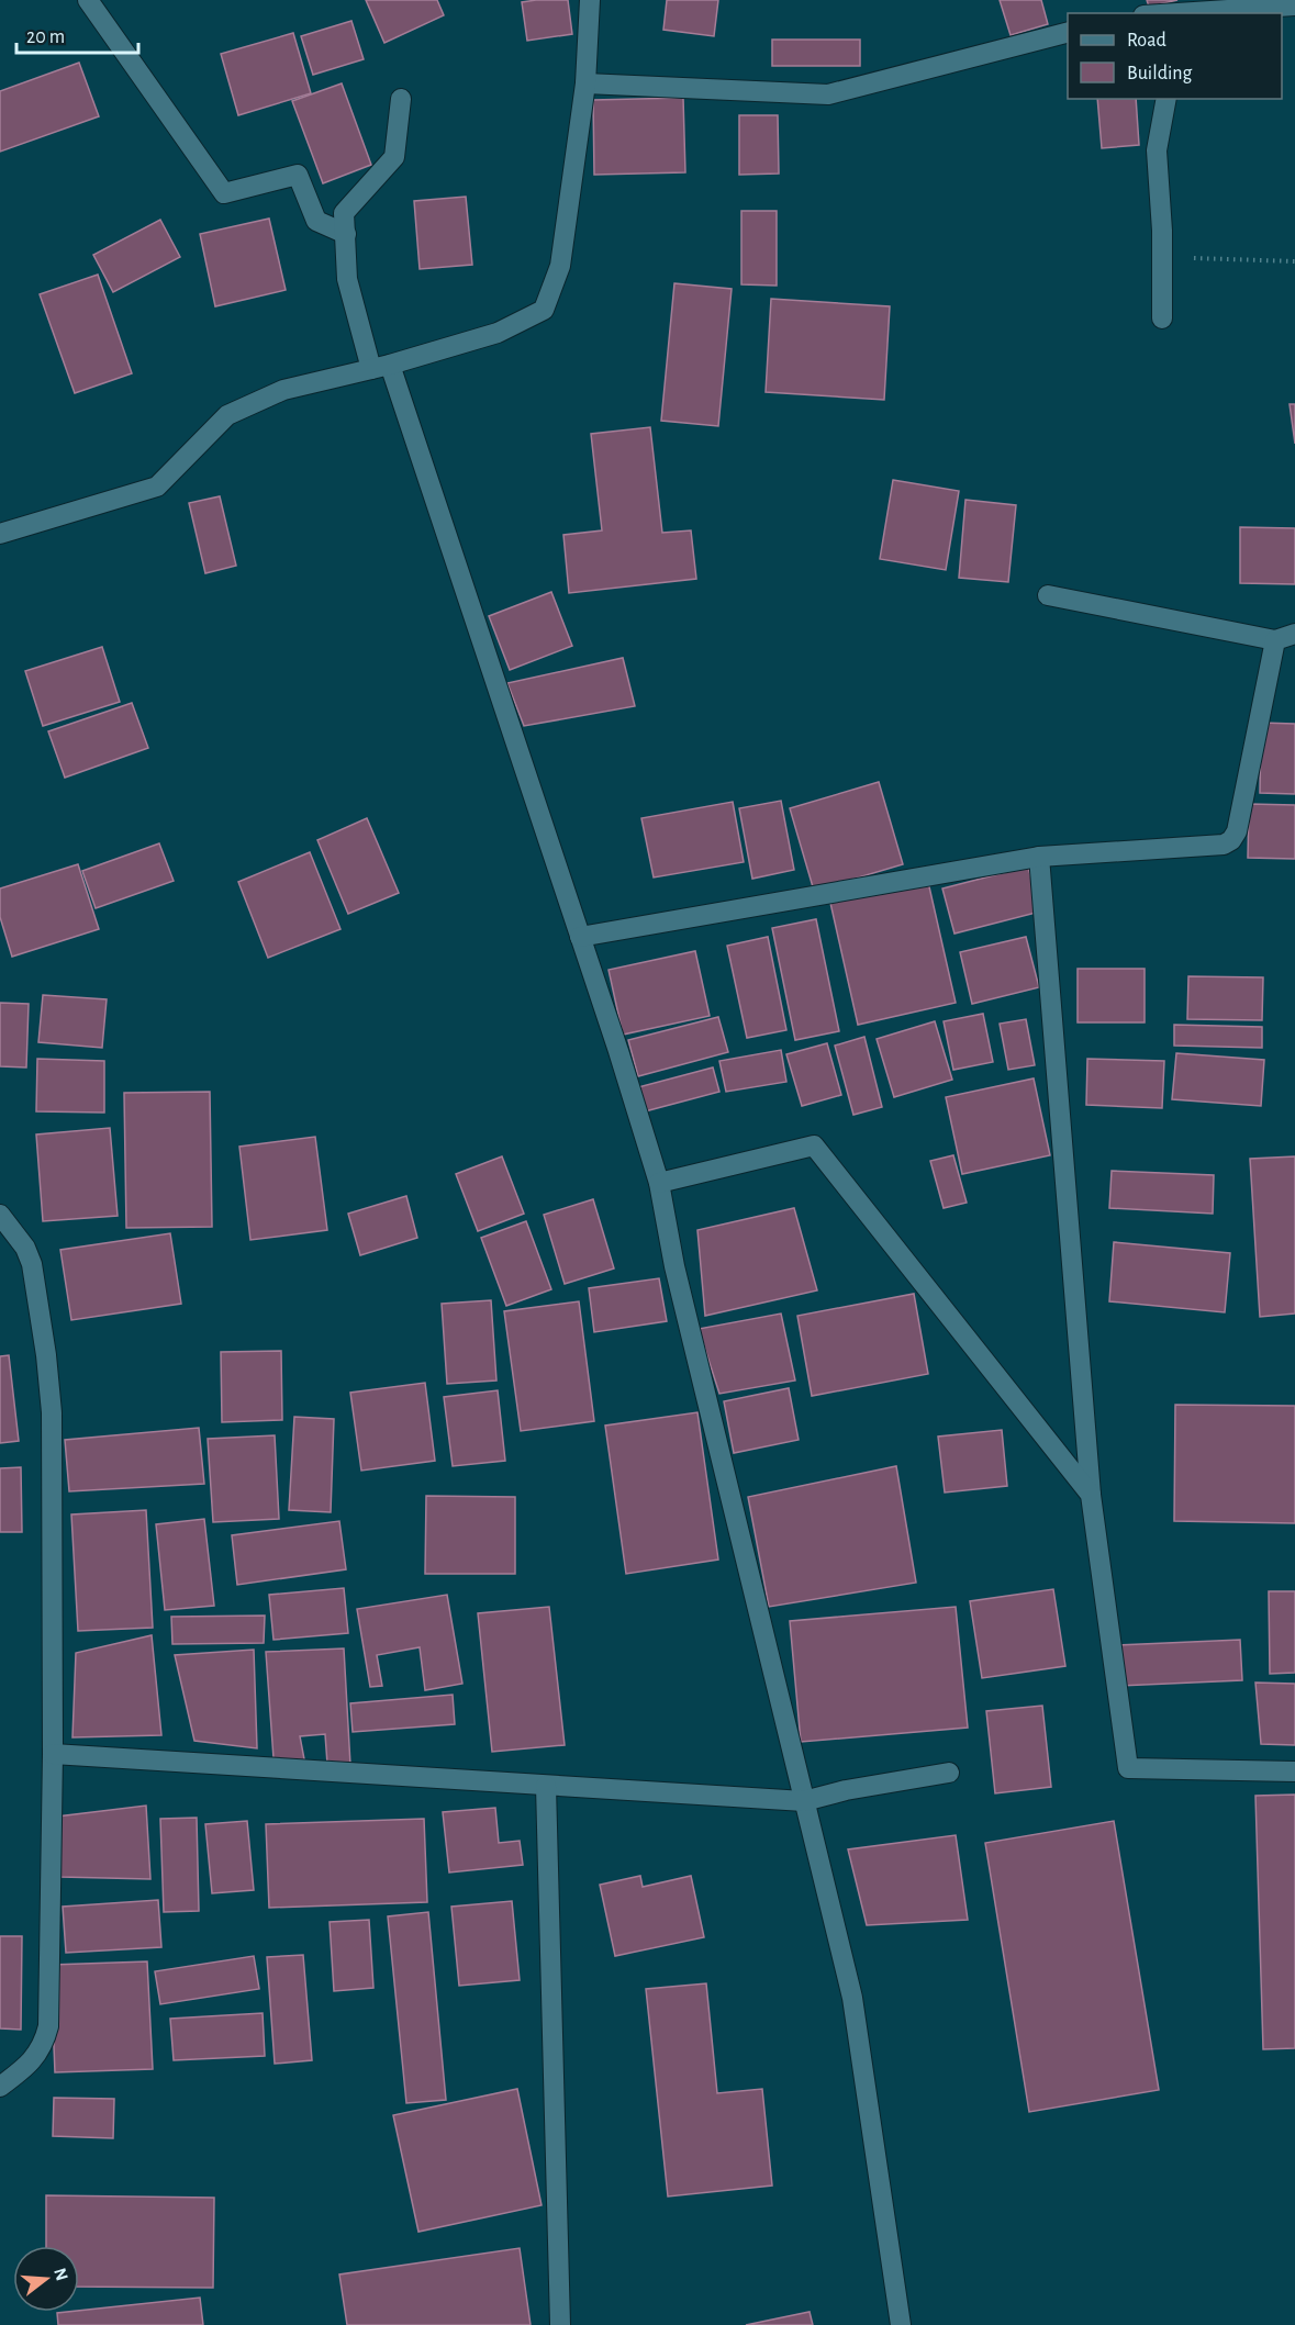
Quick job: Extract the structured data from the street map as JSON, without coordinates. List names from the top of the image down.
{
  "legend": ["Road", "Building"],
  "scale_bar": "20 m",
  "north": "right"
}
